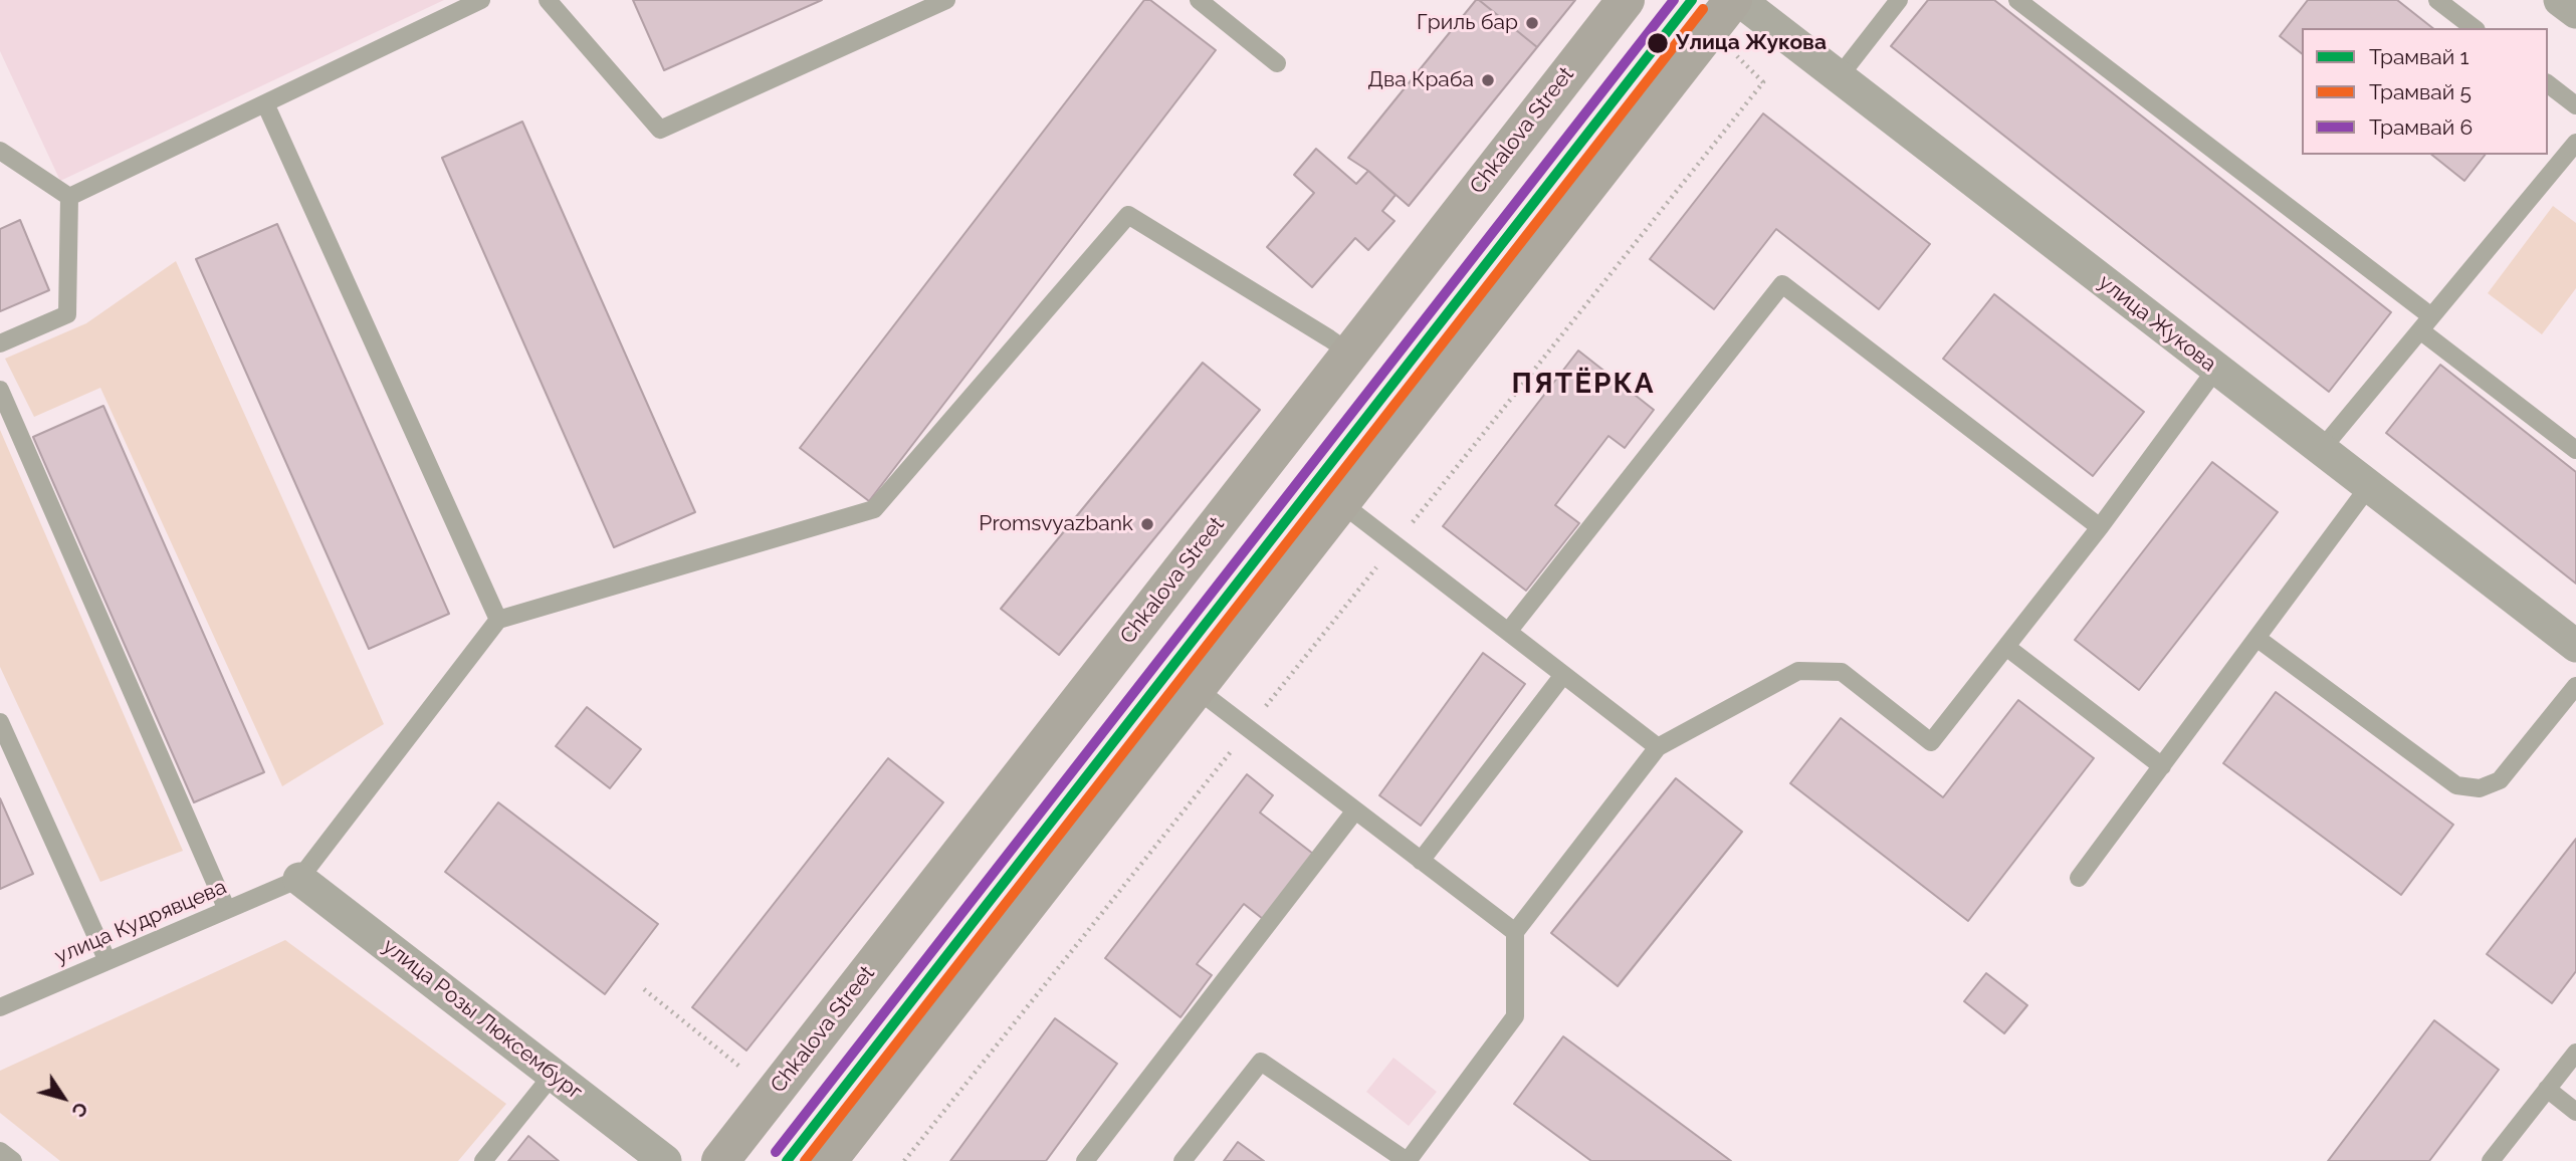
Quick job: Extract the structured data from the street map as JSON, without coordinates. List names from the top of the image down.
{
  "streets": {
    "main road": ["Chkalova Street"],
    "street": ["улица Жукова", "улица Розы Люксембург"],
    "lane": ["улица Кудрявцева"]
  },
  "crossings": [
    ["улица Кудрявцева", "улица Розы Люксембург"]
  ],
  "districts": ["ПЯТЁРКА"],
  "places": [
    "Гриль бар",
    "Улица Жукова",
    "Два Краба",
    "Promsvyazbank"
  ],
  "lines": ["tram line 1", "tram line 6", "tram line 5"],
  "legend": ["Трамвай 1", "Трамвай 5", "Трамвай 6"],
  "north": "bottom right"
}
